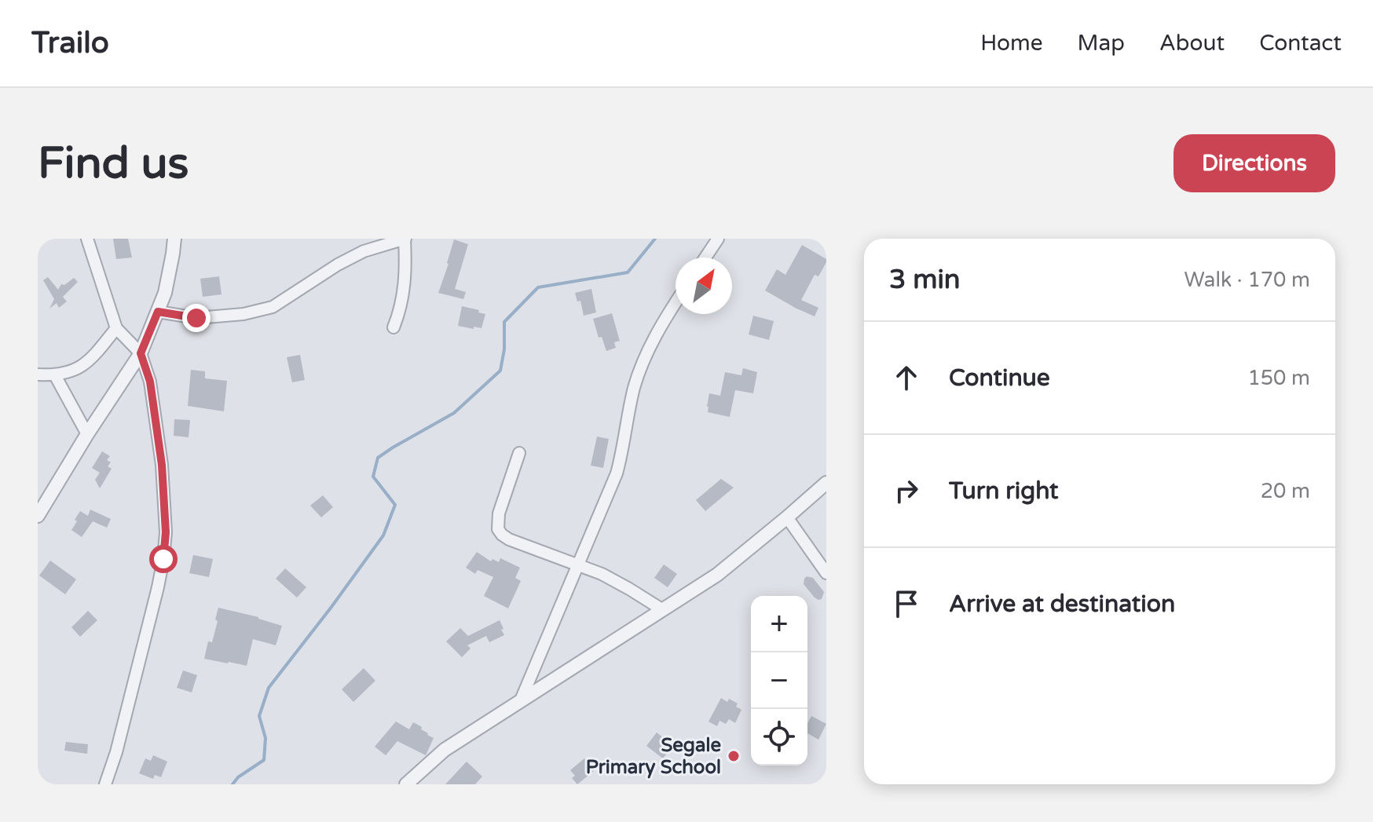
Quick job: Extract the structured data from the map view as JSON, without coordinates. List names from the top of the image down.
{
  "places": ["Segale Primary School"],
  "north": "top right",
  "page": {
    "header": "Trailo",
    "nav": [
      "Home",
      "Map",
      "About",
      "Contact"
    ],
    "buttons": "Directions",
    "title": "Find us",
    "heading": ["3 min", "Walk · 170 m"],
    "list": [
      ["Continue", "150 m"],
      ["Turn right", "20 m"],
      "Arrive at destination"
    ],
    "map_buttons": ["+", "−"]
  }
}
